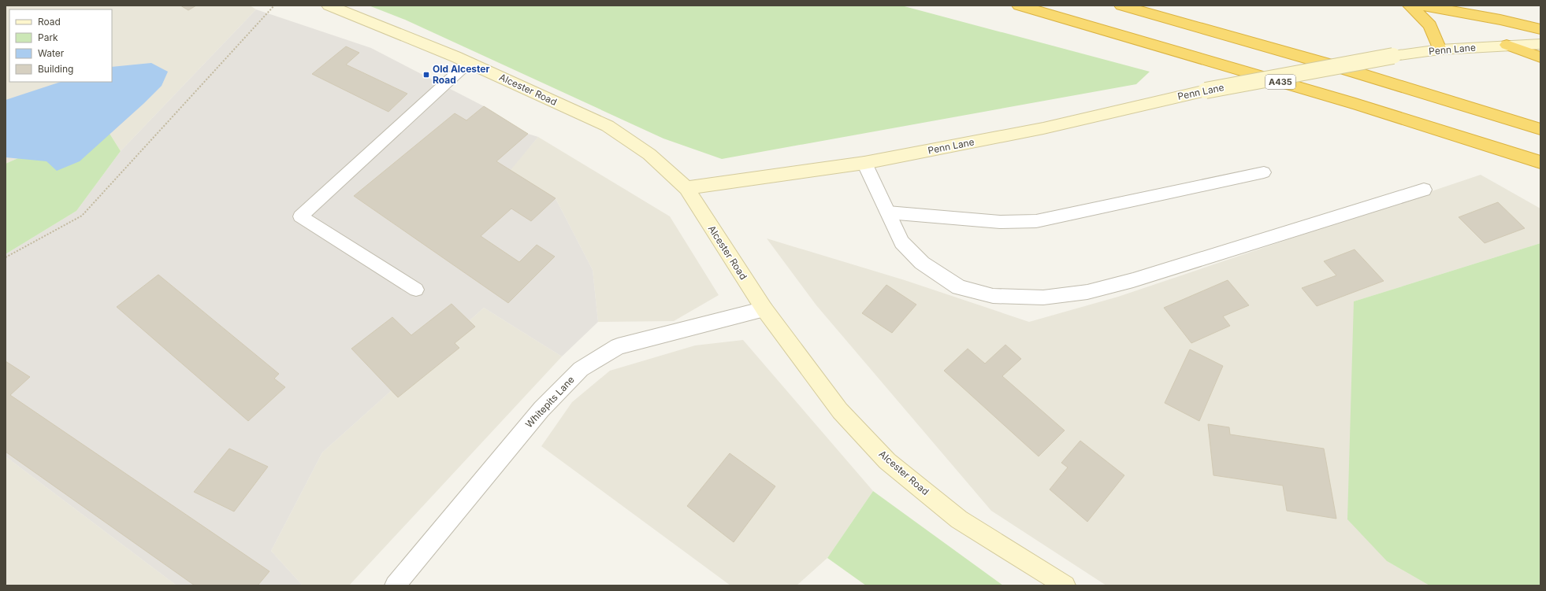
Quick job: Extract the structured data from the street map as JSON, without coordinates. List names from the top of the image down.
{
  "streets": {
    "highway": ["A435"],
    "street": ["Penn Lane", "Alcester Road", "Whitepits Lane"]
  },
  "crossings": [
    ["Penn Lane", "Alcester Road"],
    ["Alcester Road", "Whitepits Lane"]
  ],
  "places": {
    "transit": ["Old Alcester Road"]
  },
  "legend": [
    "Road",
    "Park",
    "Water",
    "Building"
  ]
}
